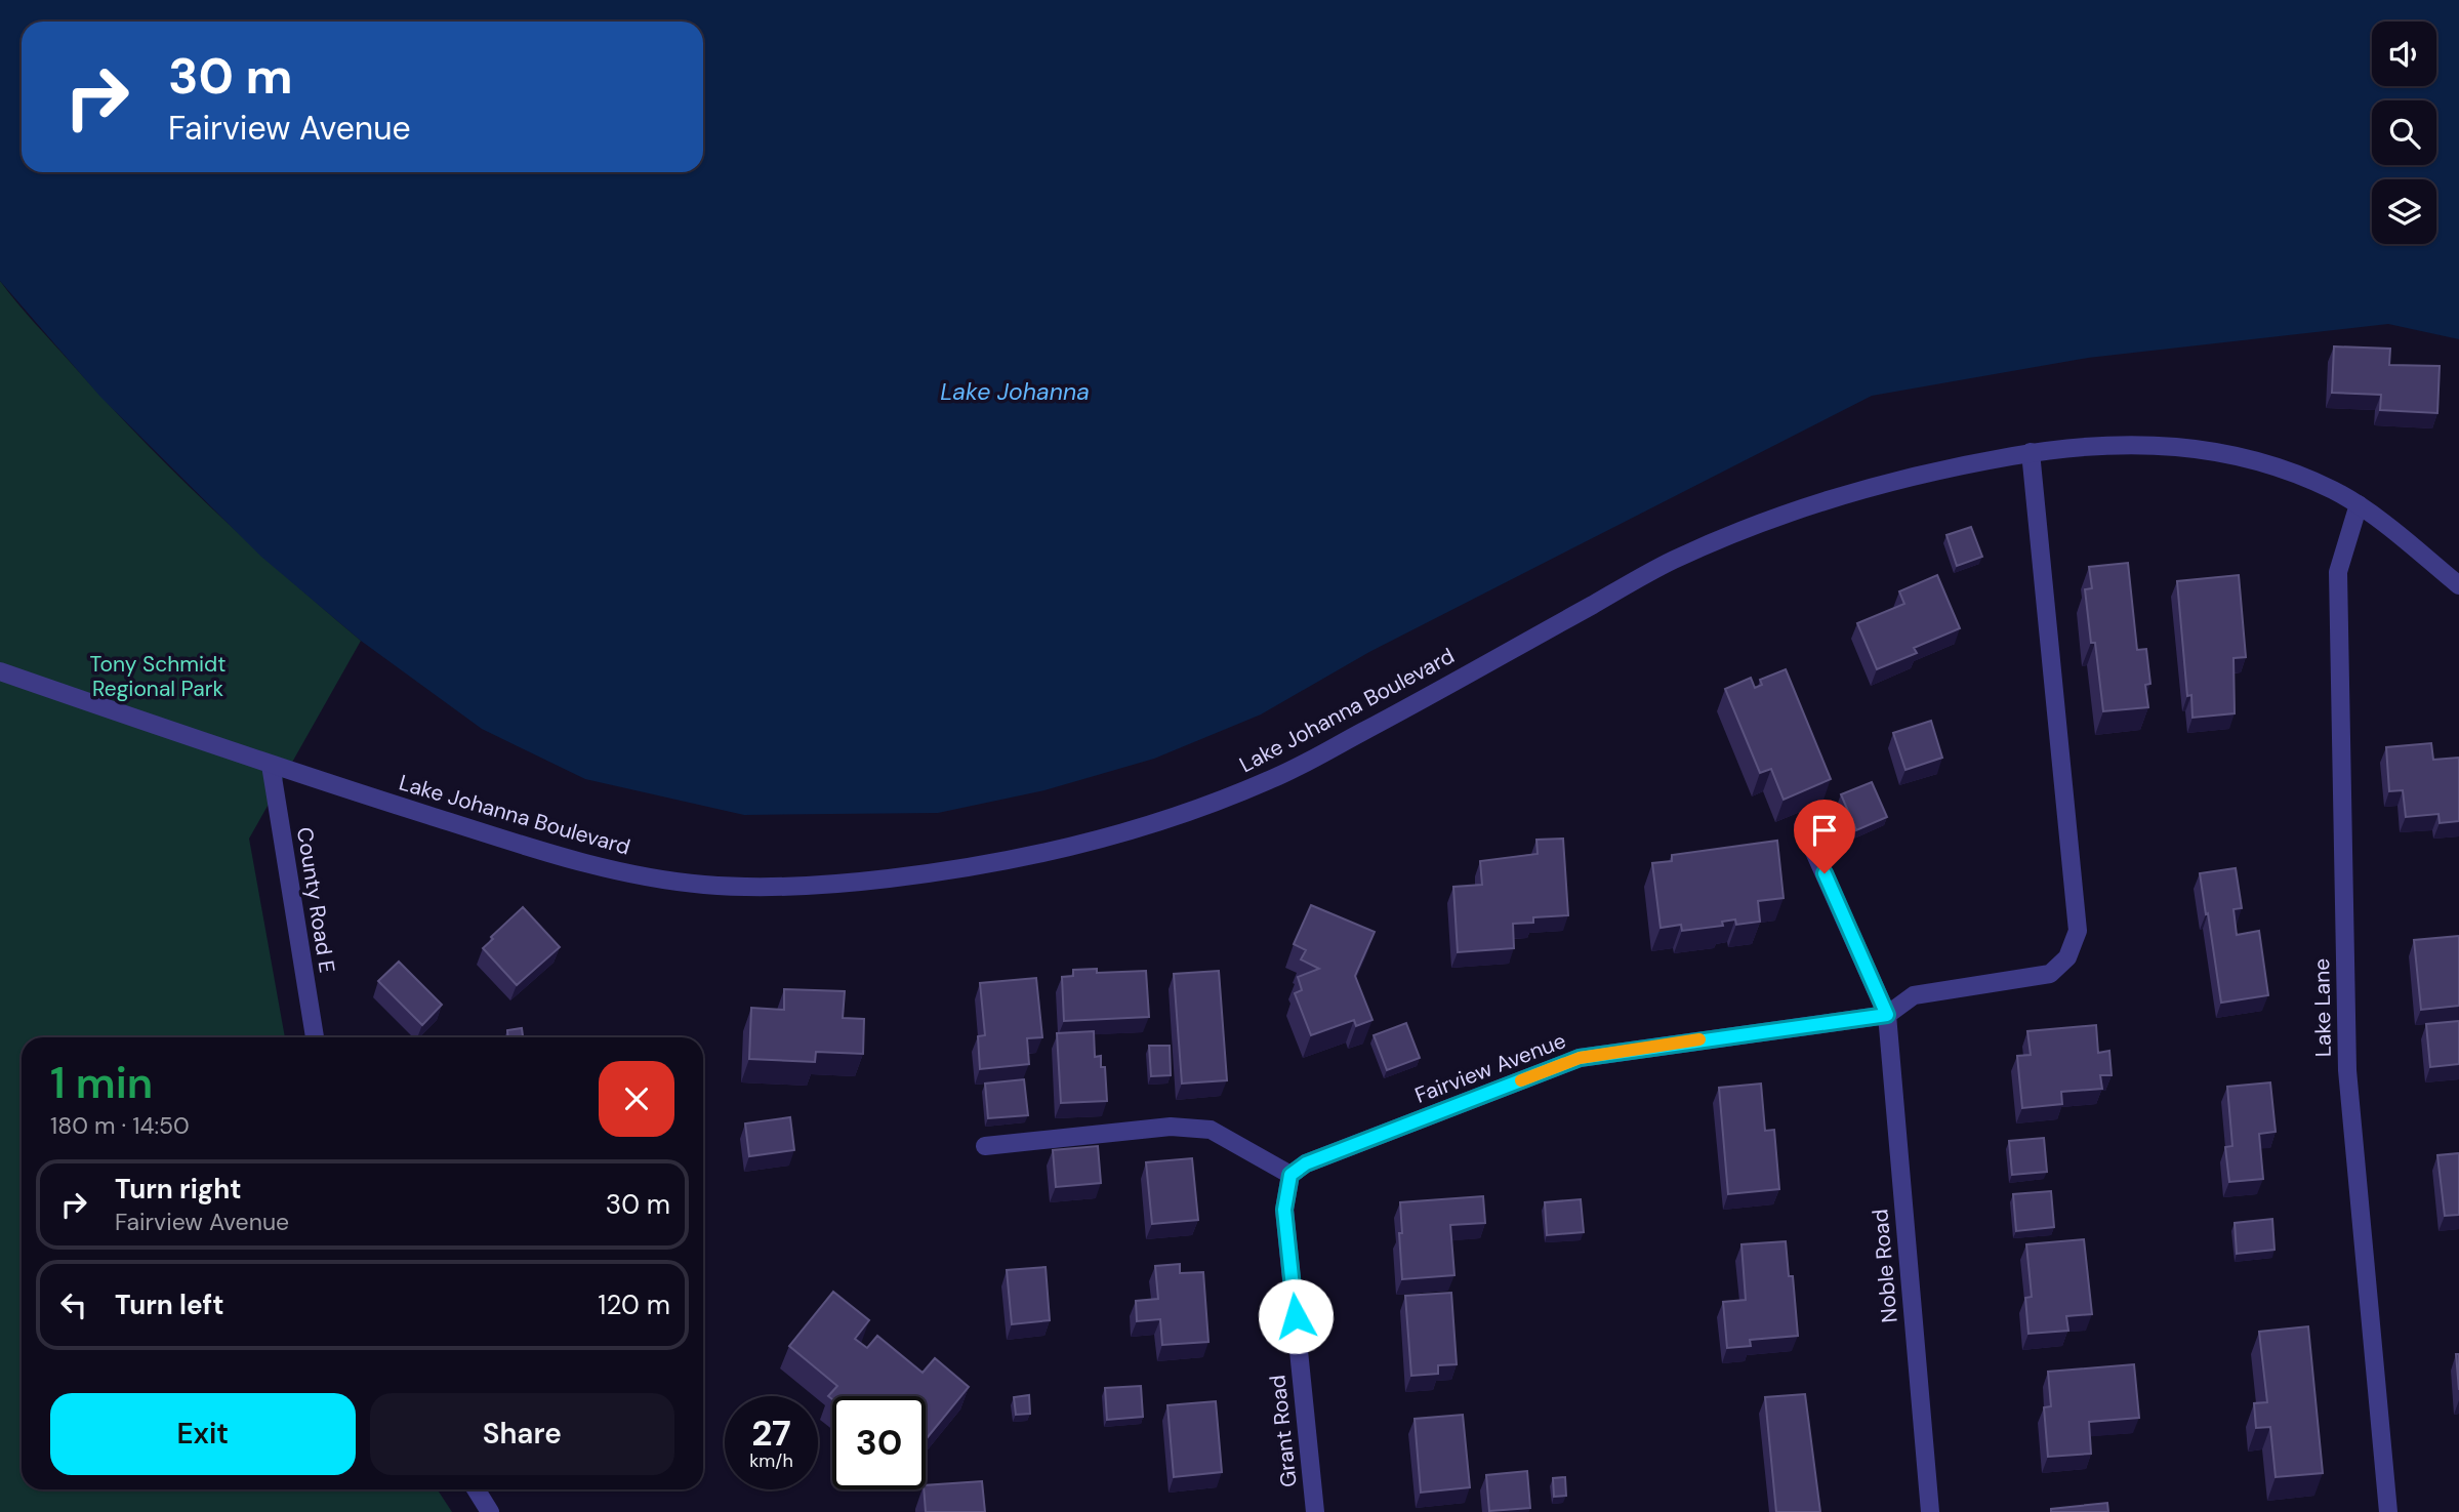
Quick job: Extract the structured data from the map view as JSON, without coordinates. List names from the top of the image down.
{
  "streets": {
    "street": [
      "Lake Johanna Boulevard",
      "County Road E",
      "Lake Lane",
      "Fairview Avenue",
      "Noble Road",
      "Grant Road"
    ]
  },
  "crossings": [
    ["Lake Johanna Boulevard", "County Road E"],
    ["Lake Johanna Boulevard", "Lake Lane"],
    ["Fairview Avenue", "Noble Road"],
    ["Fairview Avenue", "Grant Road"]
  ],
  "water": ["Lake Johanna"],
  "parks": ["Tony Schmidt Regional Park"],
  "page": {
    "turn": ["30 m", "Fairview Avenue"],
    "heading": ["1 min", "180 m · 14:50"],
    "list": [
      {
        "name": "Turn right",
        "note": "Fairview Avenue",
        "value": "30 m"
      },
      {
        "name": "Turn left",
        "value": "120 m"
      }
    ],
    "buttons": ["Exit", "Share"],
    "speed": "27 km/h",
    "limit": "30"
  }
}
